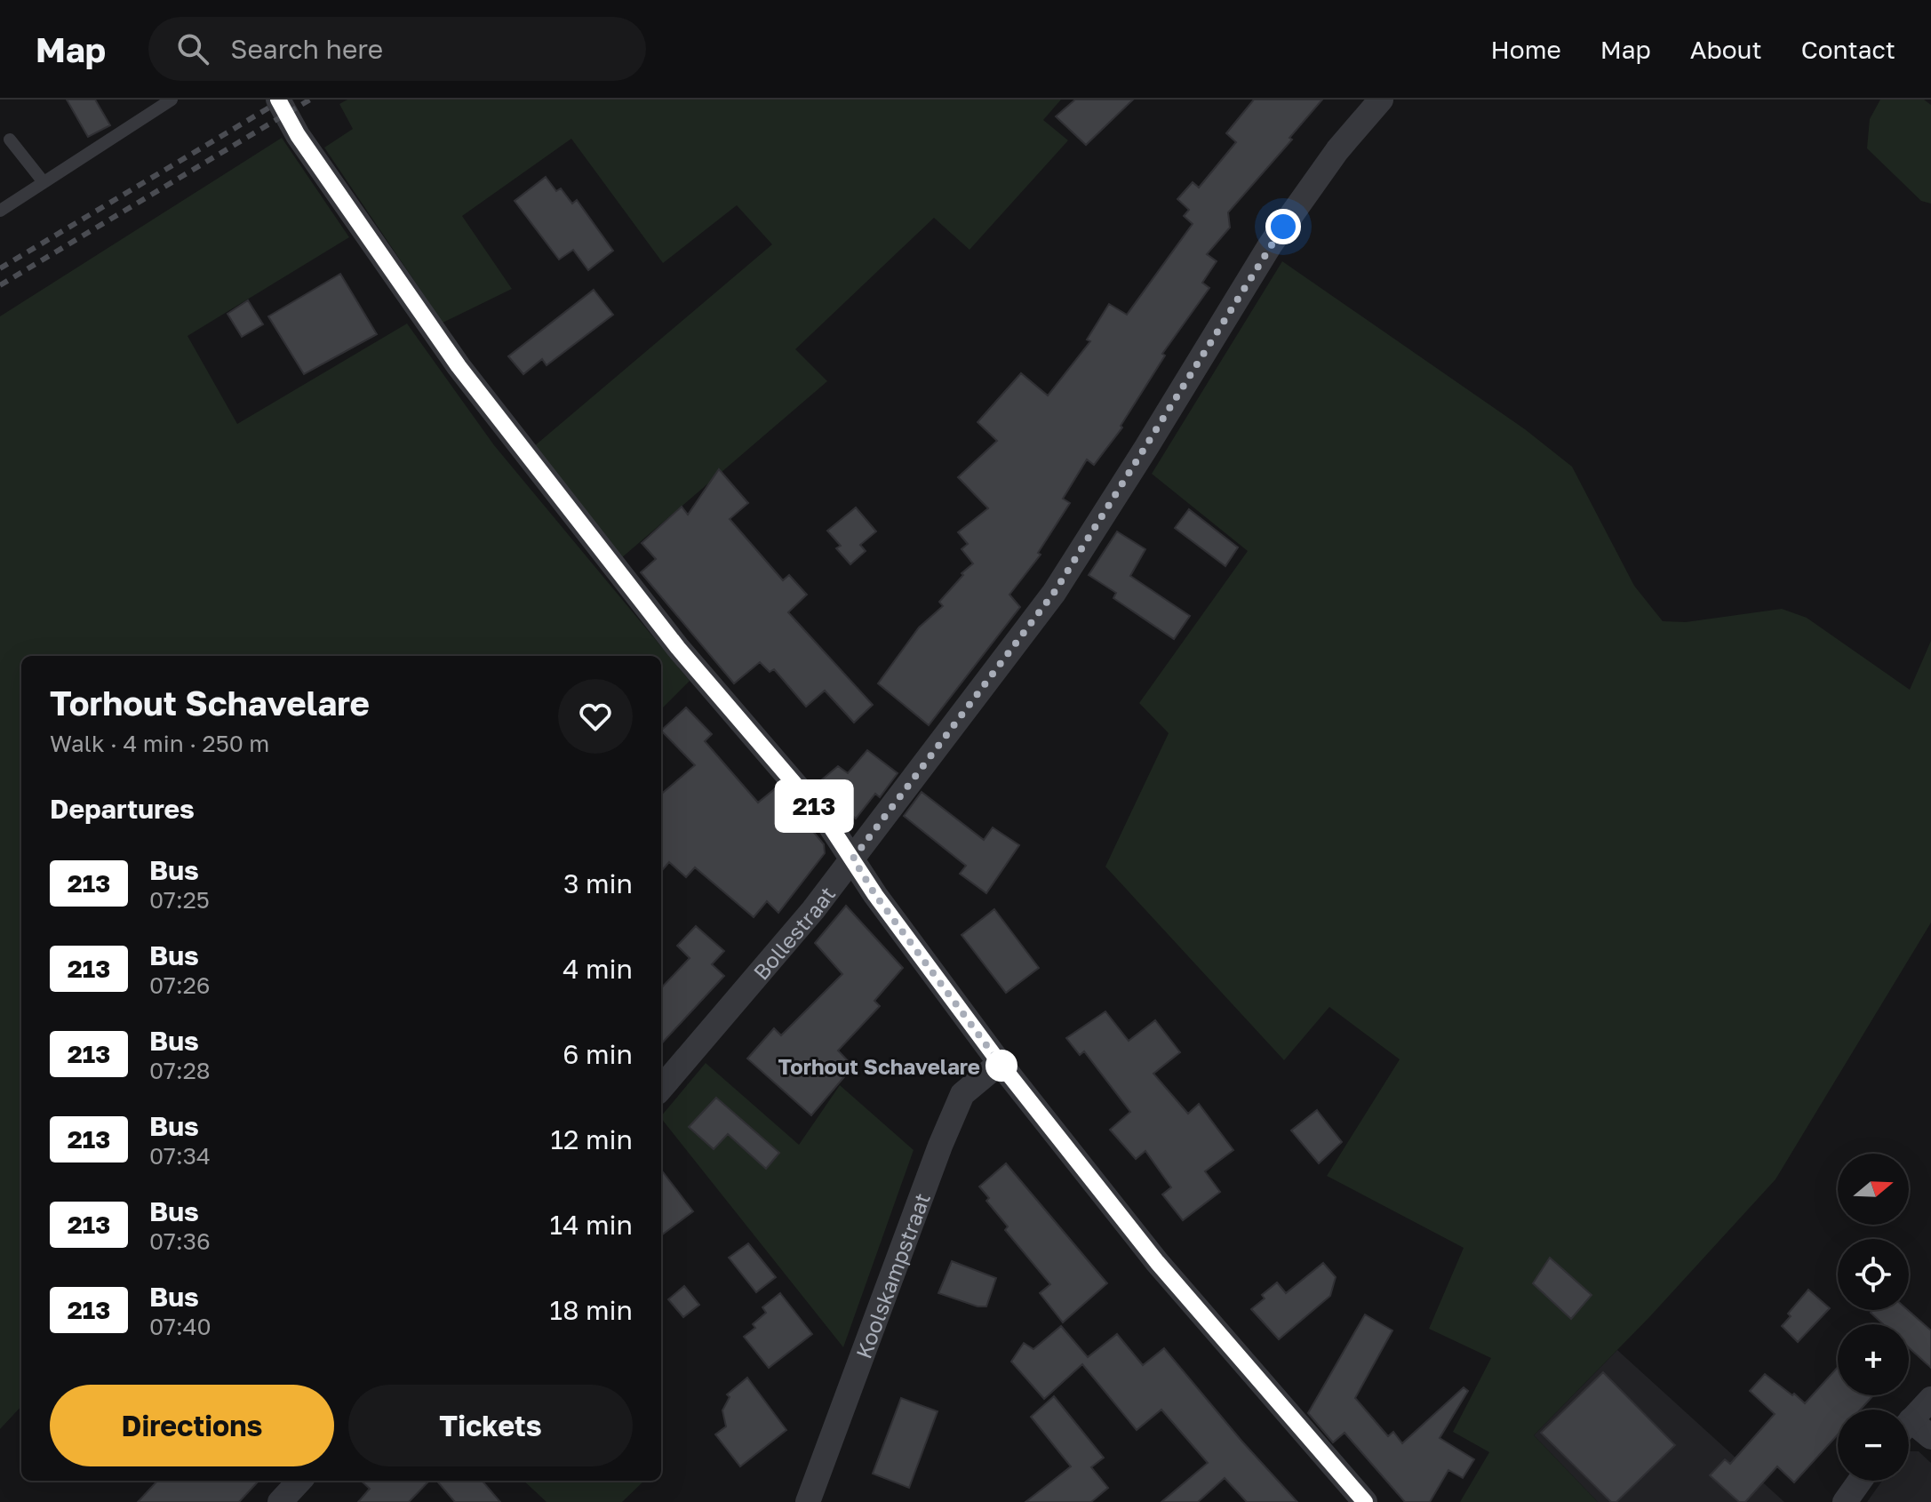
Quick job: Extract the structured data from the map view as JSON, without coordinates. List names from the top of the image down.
{
  "streets": {
    "street": ["Bollestraat", "Koolskampstraat"]
  },
  "places": ["Torhout Schavelare"],
  "lines": ["bus line 213"],
  "north": "right",
  "page": {
    "header": "Map",
    "search": "Search here",
    "nav": [
      "Home",
      "Map",
      "About",
      "Contact"
    ],
    "on_map": "213",
    "heading": [
      ["Torhout Schavelare", "Walk · 4 min · 250 m"],
      "Departures"
    ],
    "list": [
      {
        "mark": "213",
        "name": "Bus",
        "note": "07:25",
        "value": "3 min"
      },
      {
        "mark": "213",
        "name": "Bus",
        "note": "07:26",
        "value": "4 min"
      },
      {
        "mark": "213",
        "name": "Bus",
        "note": "07:28",
        "value": "6 min"
      },
      {
        "mark": "213",
        "name": "Bus",
        "note": "07:34",
        "value": "12 min"
      },
      {
        "mark": "213",
        "name": "Bus",
        "note": "07:36",
        "value": "14 min"
      },
      {
        "mark": "213",
        "name": "Bus",
        "note": "07:40",
        "value": "18 min"
      }
    ],
    "map_buttons": ["+", "−"],
    "buttons": ["Directions", "Tickets"]
  }
}
